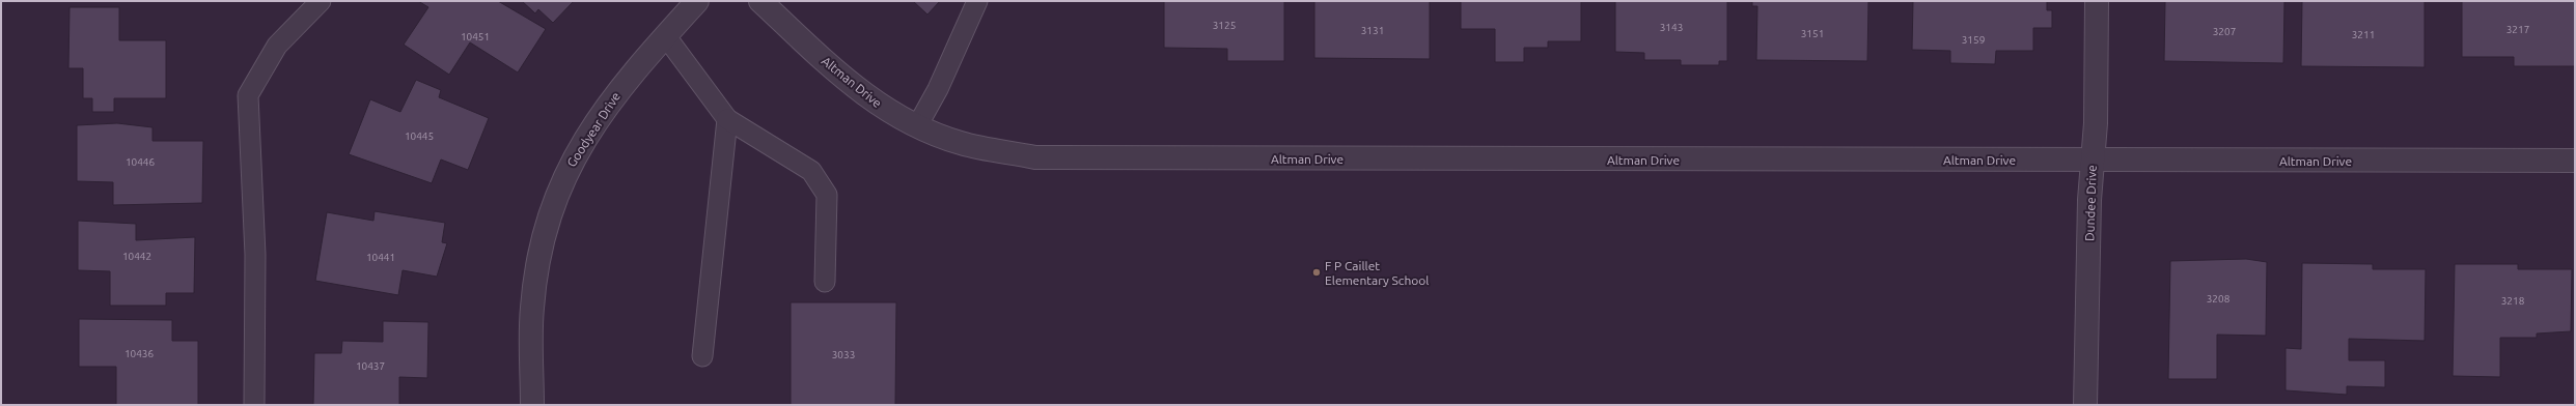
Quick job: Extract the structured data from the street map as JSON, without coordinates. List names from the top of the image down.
{
  "streets": {
    "street": ["Altman Drive", "Goodyear Drive", "Dundee Drive"]
  },
  "crossings": [
    ["Altman Drive", "Dundee Drive"]
  ],
  "places": ["F P Caillet Elementary School"],
  "house_numbers": [
    "3125",
    "3143",
    "3217",
    "3131",
    "3207",
    "3151",
    "3211",
    "10451",
    "3159",
    "10445",
    "10446",
    "10442",
    "10441",
    "3208",
    "3218",
    "10436",
    "3033",
    "10437"
  ]
}
